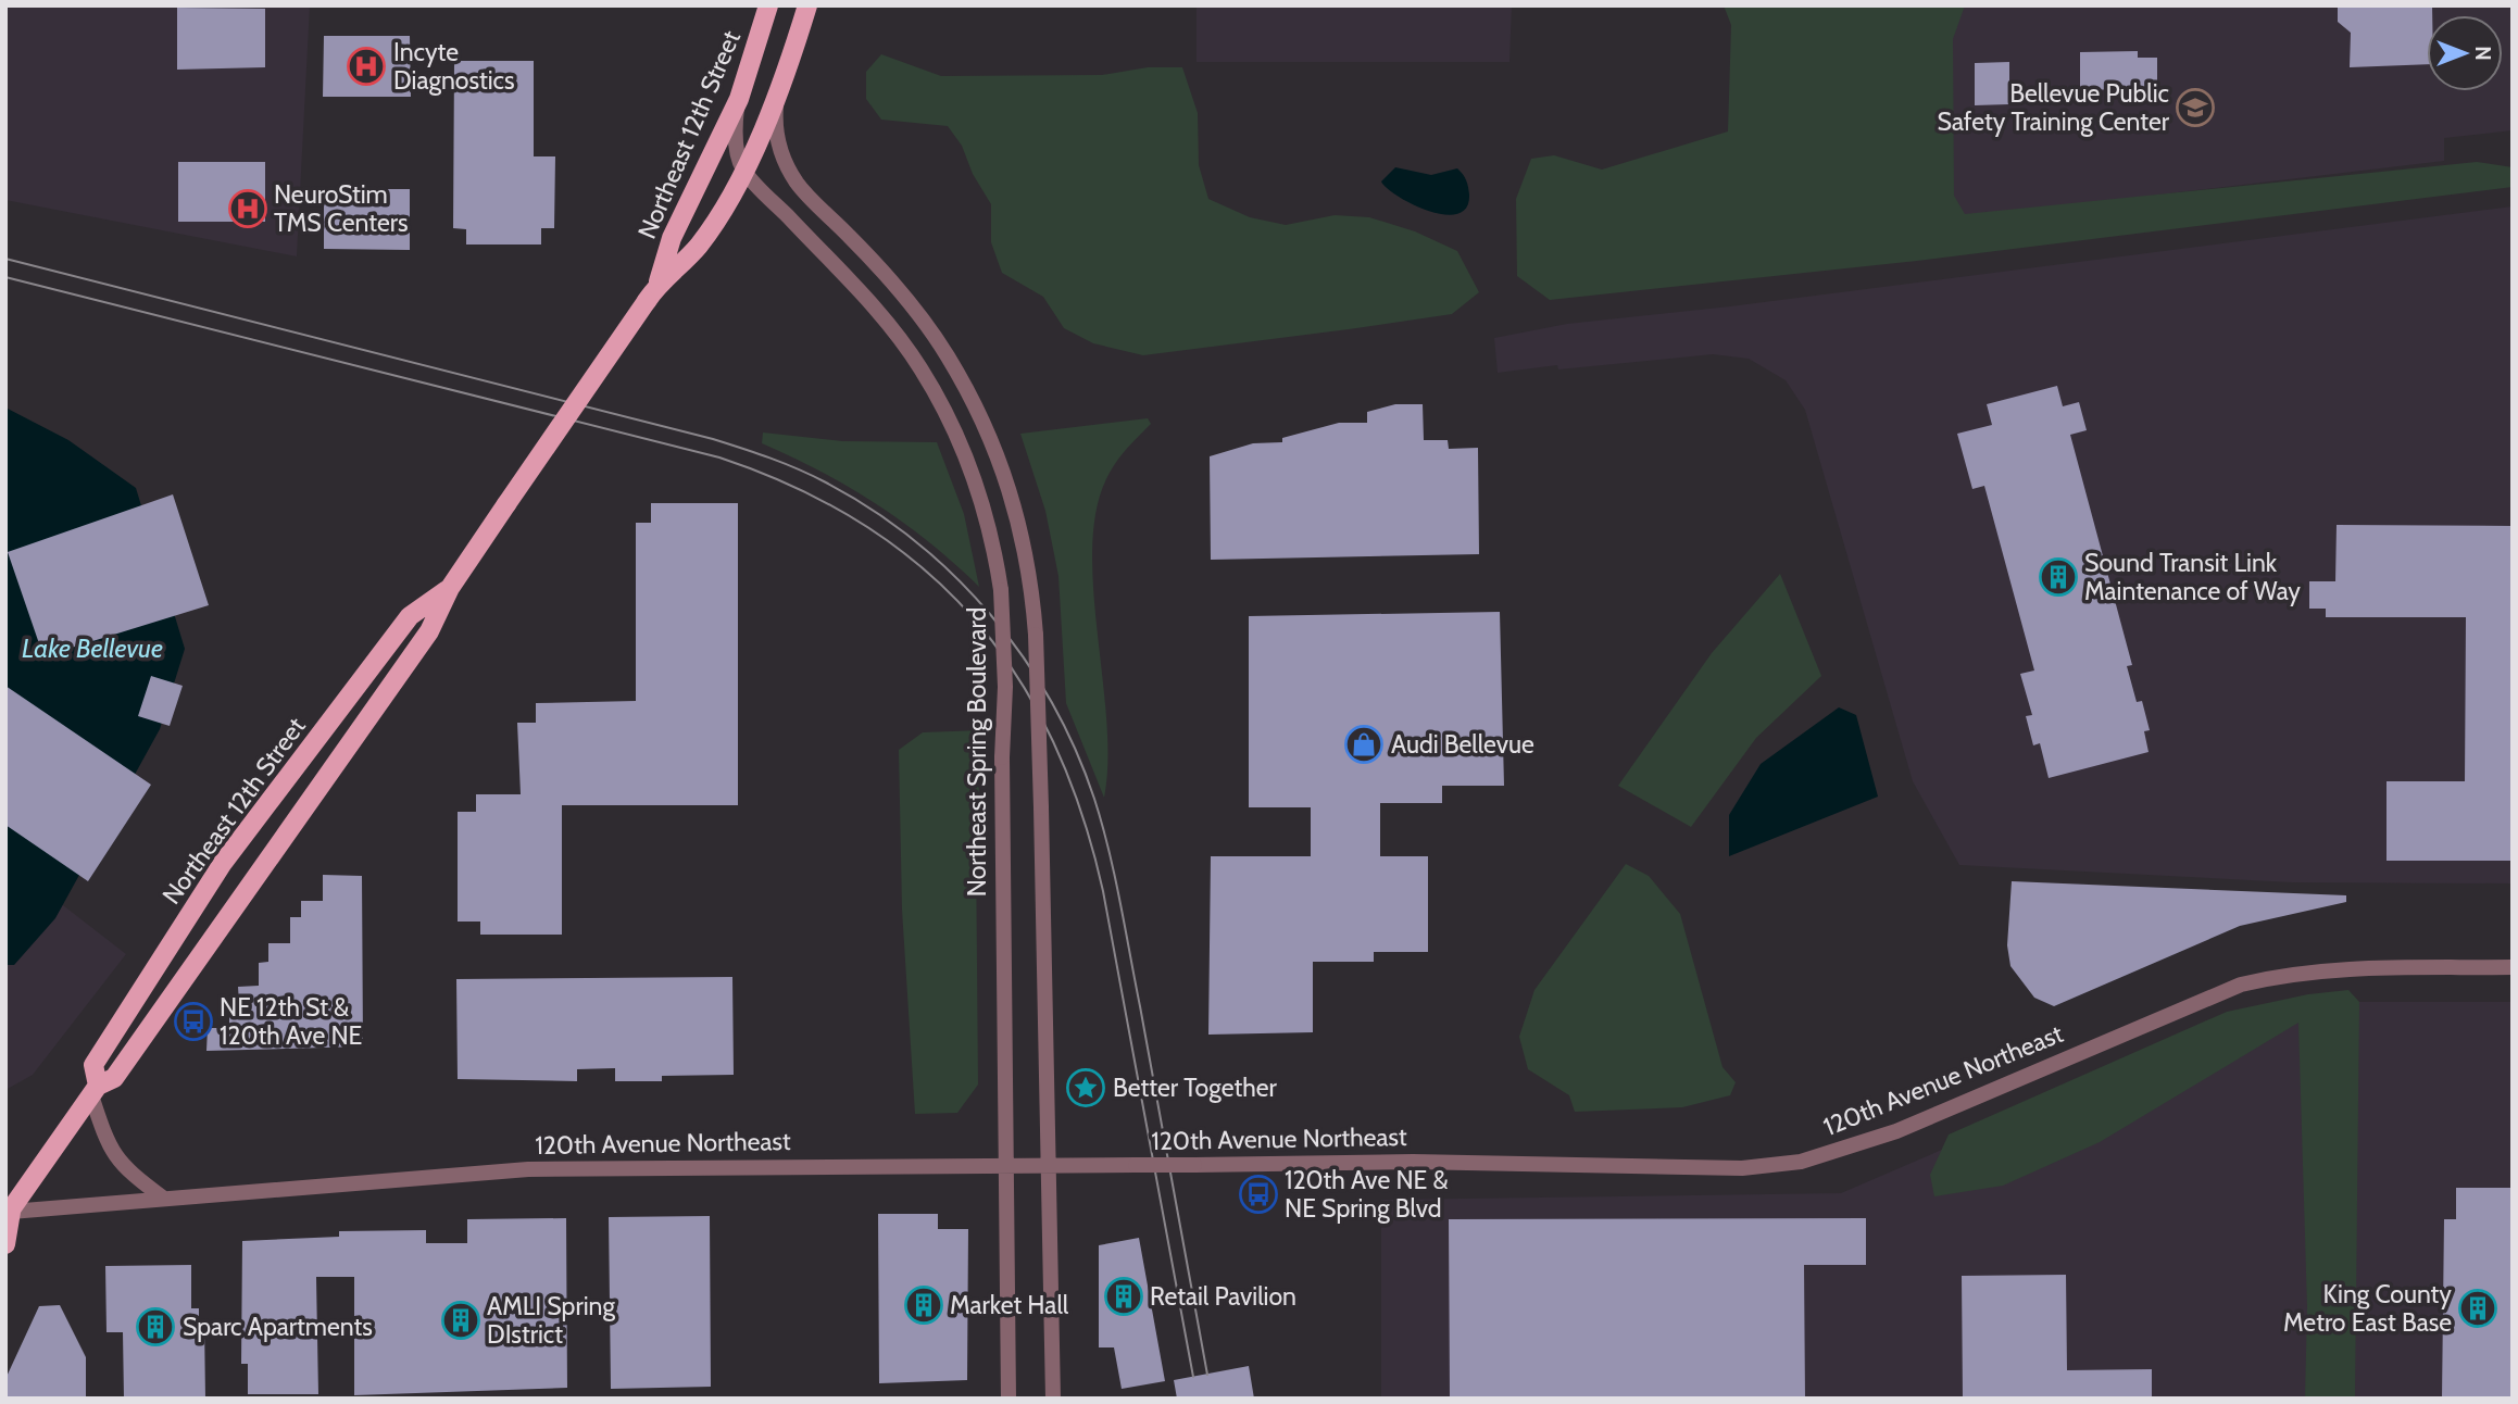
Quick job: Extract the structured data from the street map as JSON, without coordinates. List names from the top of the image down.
{
  "streets": {
    "main road": ["Northeast 12th Street"],
    "street": ["Northeast Spring Boulevard", "120th Avenue Northeast"]
  },
  "crossings": [
    ["Northeast 12th Street", "Northeast Spring Boulevard"],
    ["Northeast 12th Street", "120th Avenue Northeast"],
    ["Northeast Spring Boulevard", "120th Avenue Northeast"]
  ],
  "water": ["Lake Bellevue"],
  "places": {
    "hospital": ["Incyte Diagnostics", "NeuroStim TMS Centers"],
    "school or university": ["Bellevue Public Safety Training Center"],
    "building": [
      "Sound Transit Link Maintenance of Way",
      "Retail Pavilion",
      "Market Hall",
      "King County Metro East Base",
      "AMLI Spring DIstrict",
      "Sparc Apartments"
    ],
    "shop": ["Audi Bellevue"],
    "bus stop": ["NE 12th St & 120th Ave NE", "120th Ave NE & NE Spring Blvd"],
    "place": ["Better Together"]
  },
  "north": "right"
}
